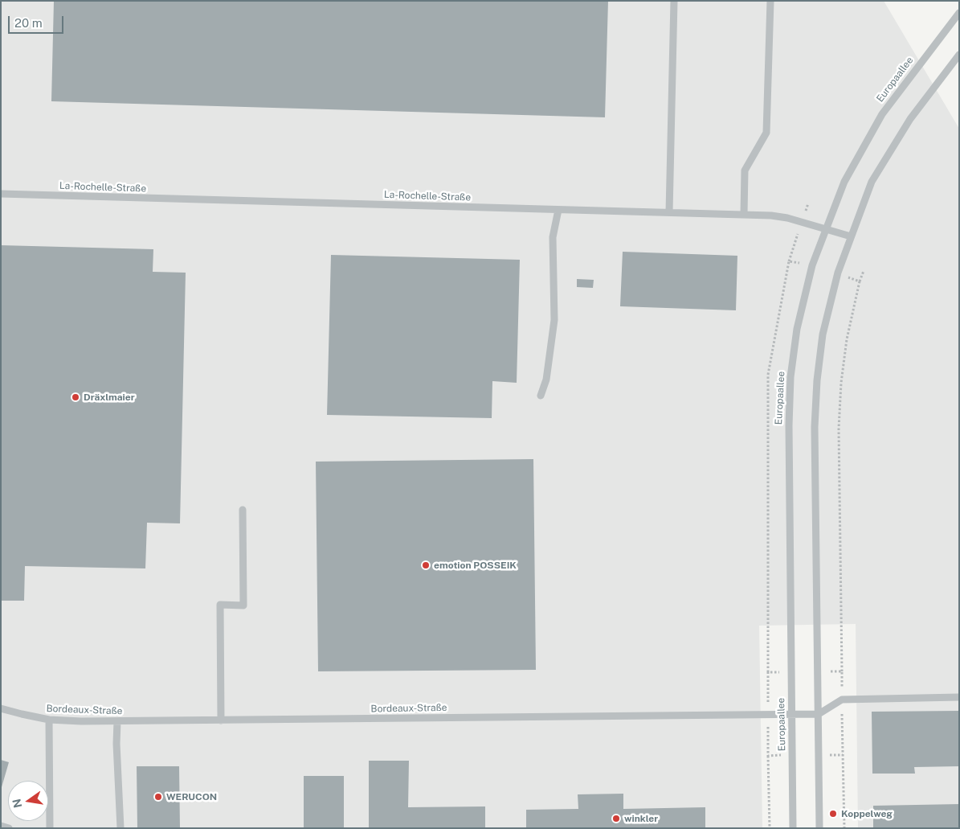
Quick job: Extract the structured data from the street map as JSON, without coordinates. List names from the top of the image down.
{
  "streets": {
    "street": ["Europaallee", "La-Rochelle-Straße", "Bordeaux-Straße"]
  },
  "crossings": [
    ["Europaallee", "La-Rochelle-Straße"],
    ["Europaallee", "Bordeaux-Straße"]
  ],
  "places": [
    "Dräxlmaier",
    "emotion POSSEIK",
    "WERUCON",
    "Koppelweg",
    "winkler"
  ],
  "scale_bar": "20 m",
  "north": "left"
}
